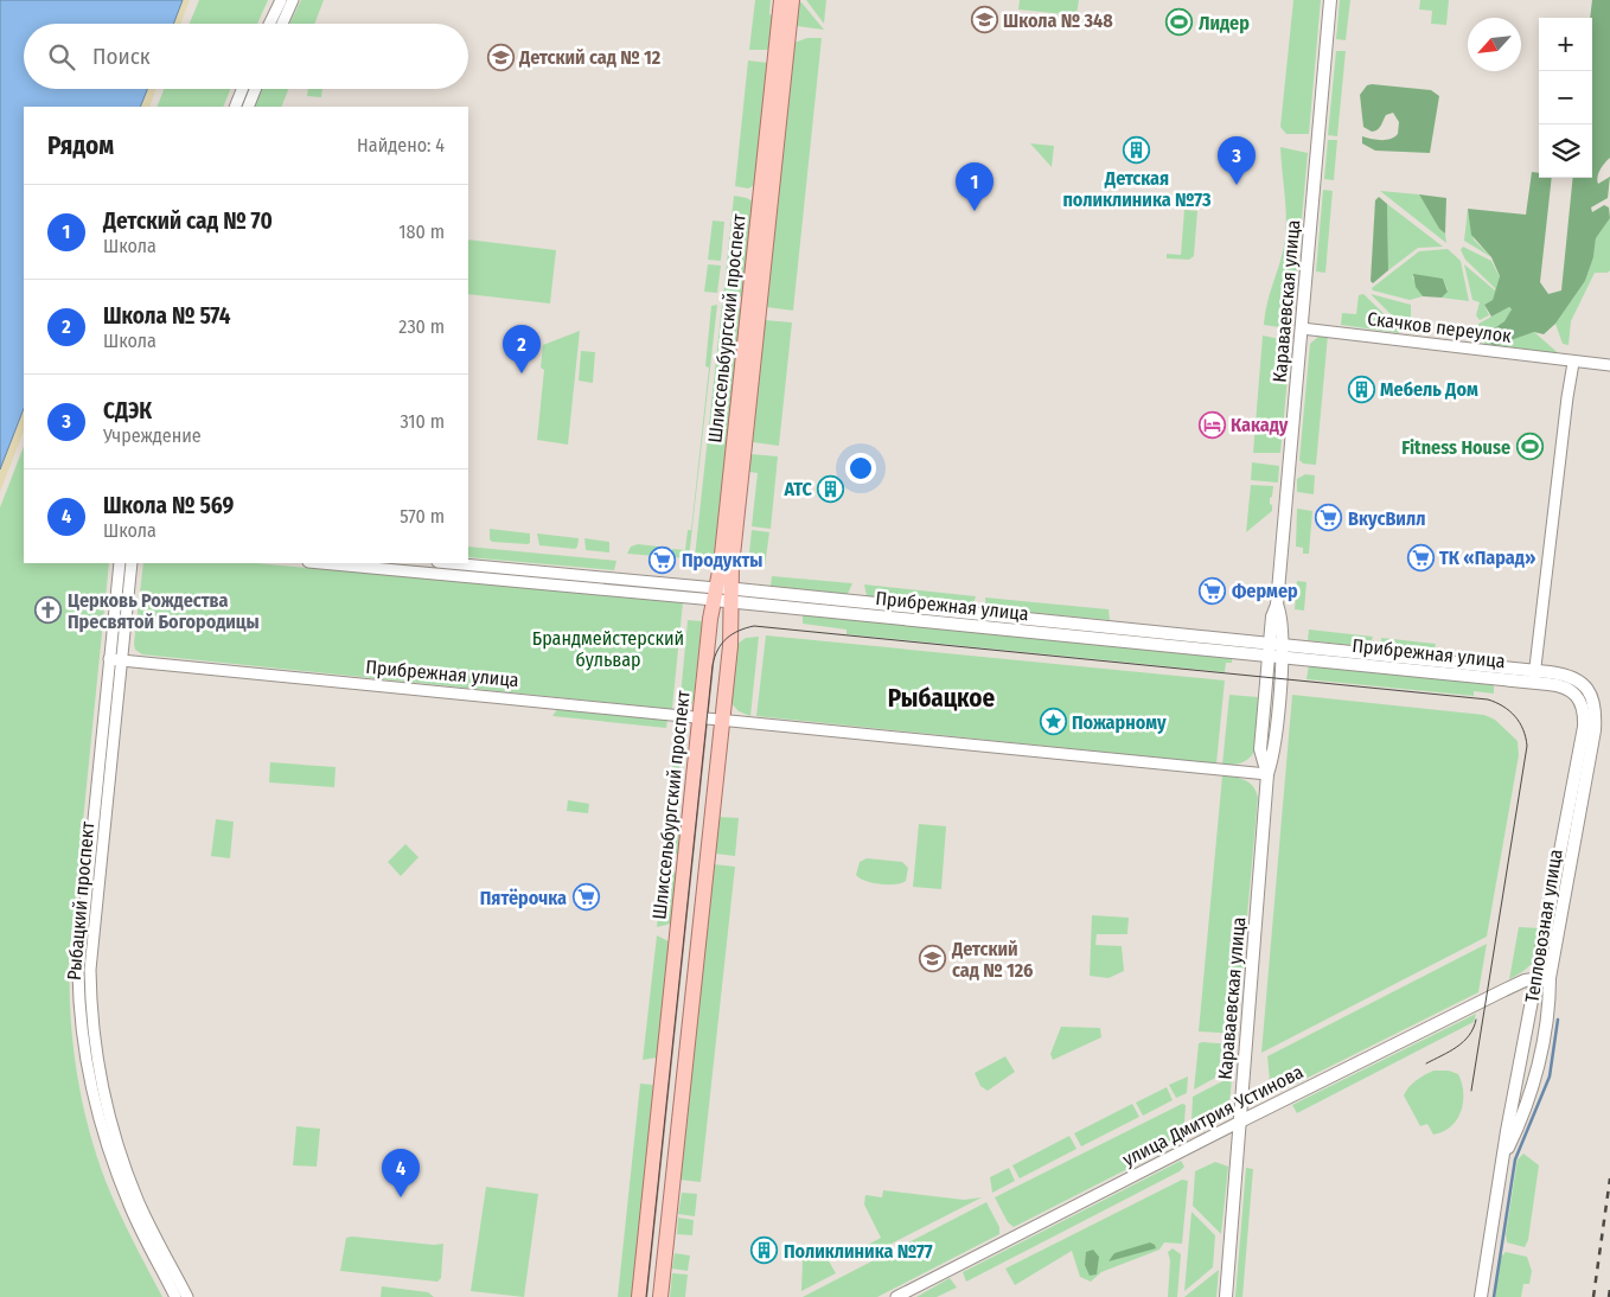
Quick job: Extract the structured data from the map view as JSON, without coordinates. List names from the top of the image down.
{
  "streets": {
    "main road": ["Шлиссельбургский проспект"],
    "street": [
      "Караваевская улица",
      "Скачков переулок",
      "Прибрежная улица",
      "Рыбацкий проспект",
      "Тепловозная улица",
      "улица Дмитрия Устинова"
    ]
  },
  "crossings": [
    ["Караваевская улица", "Скачков переулок"],
    ["Караваевская улица", "Прибрежная улица"],
    ["Караваевская улица", "улица Дмитрия Устинова"],
    ["Шлиссельбургский проспект", "Прибрежная улица"],
    ["Прибрежная улица", "Рыбацкий проспект"],
    ["Прибрежная улица", "Тепловозная улица"],
    ["Тепловозная улица", "улица Дмитрия Устинова"]
  ],
  "districts": ["Рыбацкое"],
  "parks": ["Брандмейстерский бульвар"],
  "places": {
    "school or university": ["Школа № 348", "Детский сад № 12", "Детский сад № 126"],
    "sports": ["Лидер", "Fitness House"],
    "building": [
      "Детская поликлиника №73",
      "Мебель Дом",
      "АТС",
      "Поликлиника №77"
    ],
    "hotel": ["Какаду"],
    "supermarket": [
      "ВкусВилл",
      "ТК «Парад»",
      "Продукты",
      "Фермер",
      "Пятёрочка"
    ],
    "church": ["Церковь Рождества Пресвятой Богородицы"],
    "place": ["Пожарному"]
  },
  "north": "bottom left",
  "page": {
    "map_buttons": ["+", "−"],
    "search": "Поиск",
    "heading": ["Рядом", "Найдено: 4"],
    "pins": [
      "3",
      "1",
      "2",
      "4"
    ],
    "list": [
      {
        "mark": "1",
        "name": "Детский сад № 70",
        "note": "Школа",
        "value": "180 m"
      },
      {
        "mark": "2",
        "name": "Школа № 574",
        "note": "Школа",
        "value": "230 m"
      },
      {
        "mark": "3",
        "name": "СДЭК",
        "note": "Учреждение",
        "value": "310 m"
      },
      {
        "mark": "4",
        "name": "Школа № 569",
        "note": "Школа",
        "value": "570 m"
      }
    ]
  }
}
